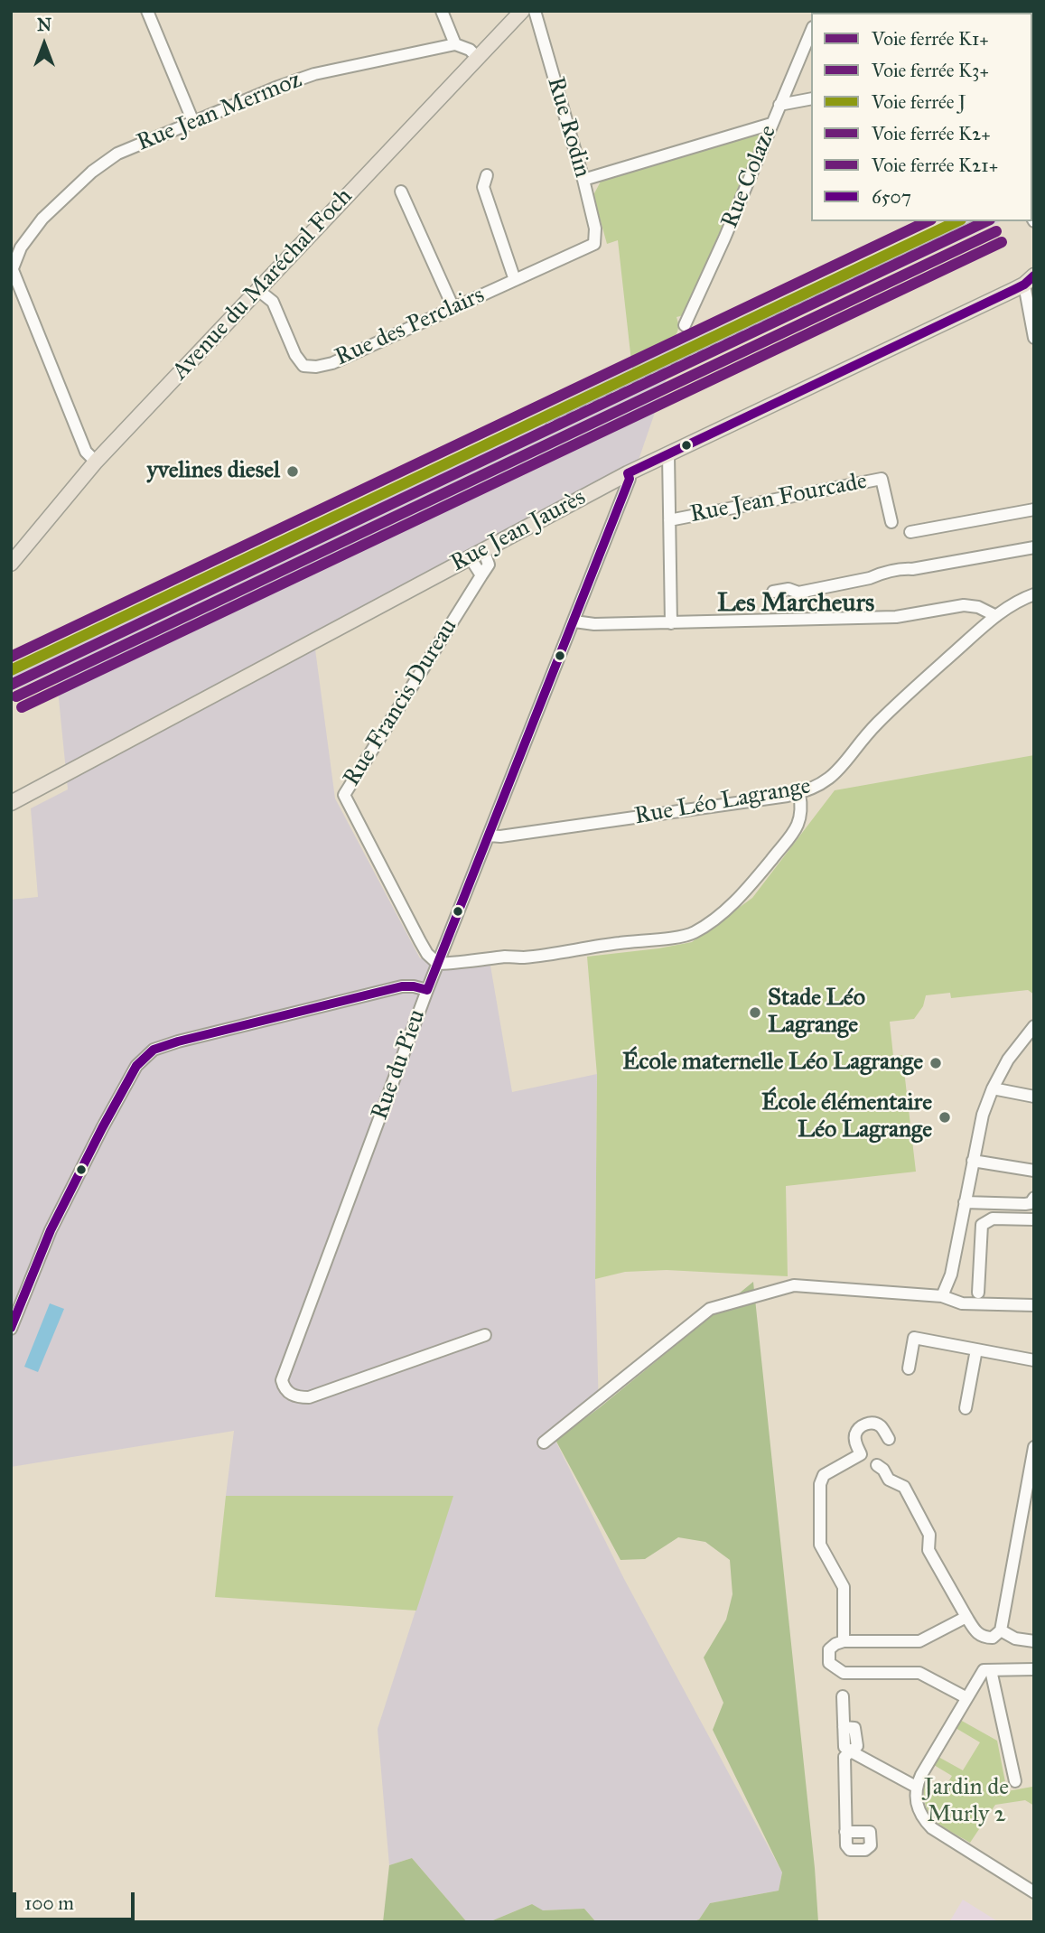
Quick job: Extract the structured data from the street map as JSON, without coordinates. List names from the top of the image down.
{
  "streets": {
    "main road": ["Avenue du Maréchal Foch", "Rue Jean Jaurès"],
    "street": [
      "Rue Jean Mermoz",
      "Rue Rodin",
      "Rue Colaze",
      "Rue des Perclairs",
      "Rue Jean Fourcade",
      "Rue Francis Dureau",
      "Rue Léo Lagrange",
      "Rue du Pieu"
    ]
  },
  "crossings": [
    ["Rue Rodin", "Rue des Perclairs"],
    ["Avenue du Maréchal Foch", "Rue des Perclairs"],
    ["Rue Jean Jaurès", "Rue Francis Dureau"],
    ["Rue Jean Jaurès", "Rue du Pieu"],
    ["Rue Francis Dureau", "Rue du Pieu"],
    ["Rue Léo Lagrange", "Rue du Pieu"]
  ],
  "districts": ["Les Marcheurs"],
  "parks": ["Jardin de Murly 2"],
  "places": [
    "yvelines diesel",
    "Stade Léo Lagrange",
    "École maternelle Léo Lagrange",
    "École élémentaire Léo Lagrange"
  ],
  "lines": [
    "rail line K1+",
    "rail line J",
    "rail line K21+",
    "rail line K3+",
    "rail line K2+",
    "transit line 6507"
  ],
  "legend": [
    "Voie ferrée K1+",
    "Voie ferrée K3+",
    "Voie ferrée J",
    "Voie ferrée K2+",
    "Voie ferrée K21+",
    "6507"
  ],
  "scale_bar": "100 m",
  "north": "top"
}
